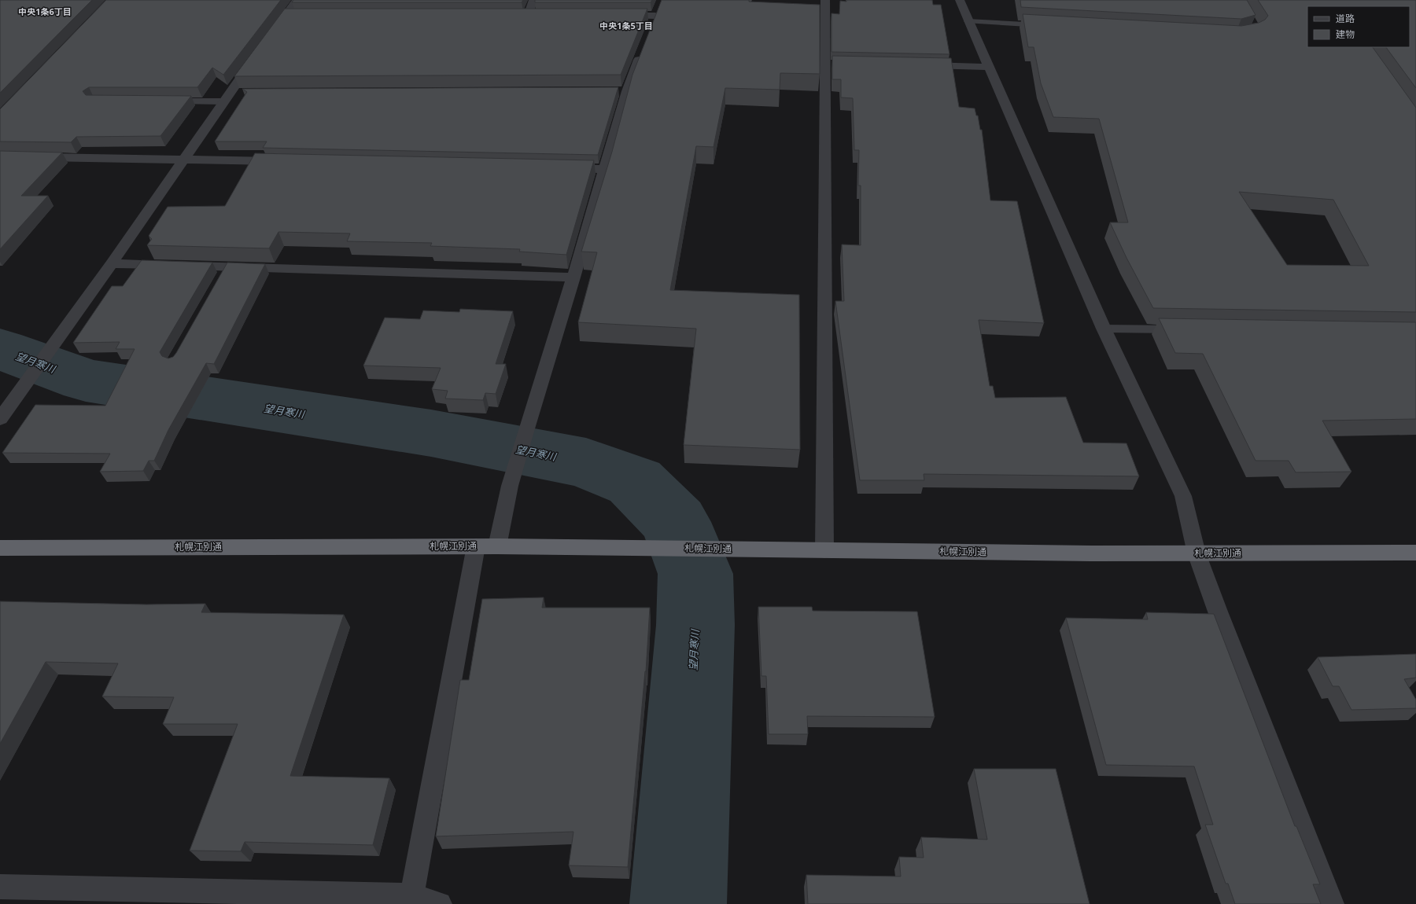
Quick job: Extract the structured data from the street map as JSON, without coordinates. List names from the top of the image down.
{
  "streets": {
    "highway": ["札幌江別通"]
  },
  "districts": ["中央1条6丁目", "中央1条5丁目"],
  "water": ["望月寒川"],
  "legend": ["道路", "建物"]
}
